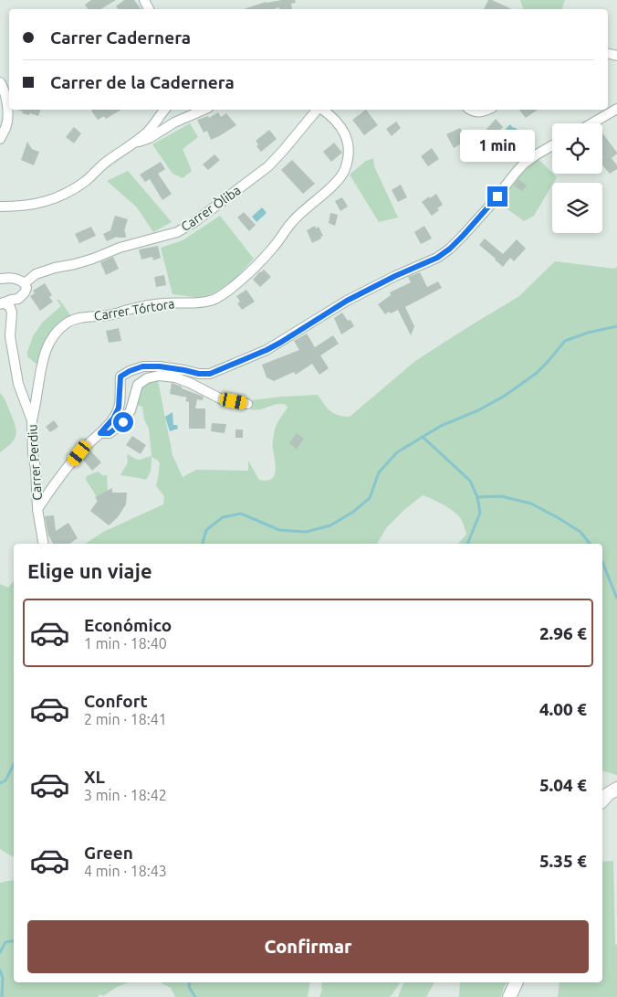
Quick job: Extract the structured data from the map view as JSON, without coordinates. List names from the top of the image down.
{
  "streets": {
    "street": ["Carrer Òliba", "Carrer Tórtora", "Carrer Perdiu"]
  },
  "crossings": [
    ["Carrer Tórtora", "Carrer Perdiu"]
  ],
  "page": {
    "banner": ["Carrer Cadernera", "Carrer de la Cadernera"],
    "bubble": "1 min",
    "heading": "Elige un viaje",
    "list": [
      {
        "name": "Económico",
        "note": "1 min · 18:40",
        "value": "2.96 €"
      },
      {
        "name": "Confort",
        "note": "2 min · 18:41",
        "value": "4.00 €"
      },
      {
        "name": "XL",
        "note": "3 min · 18:42",
        "value": "5.04 €"
      },
      {
        "name": "Green",
        "note": "4 min · 18:43",
        "value": "5.35 €"
      }
    ],
    "buttons": "Confirmar"
  }
}
